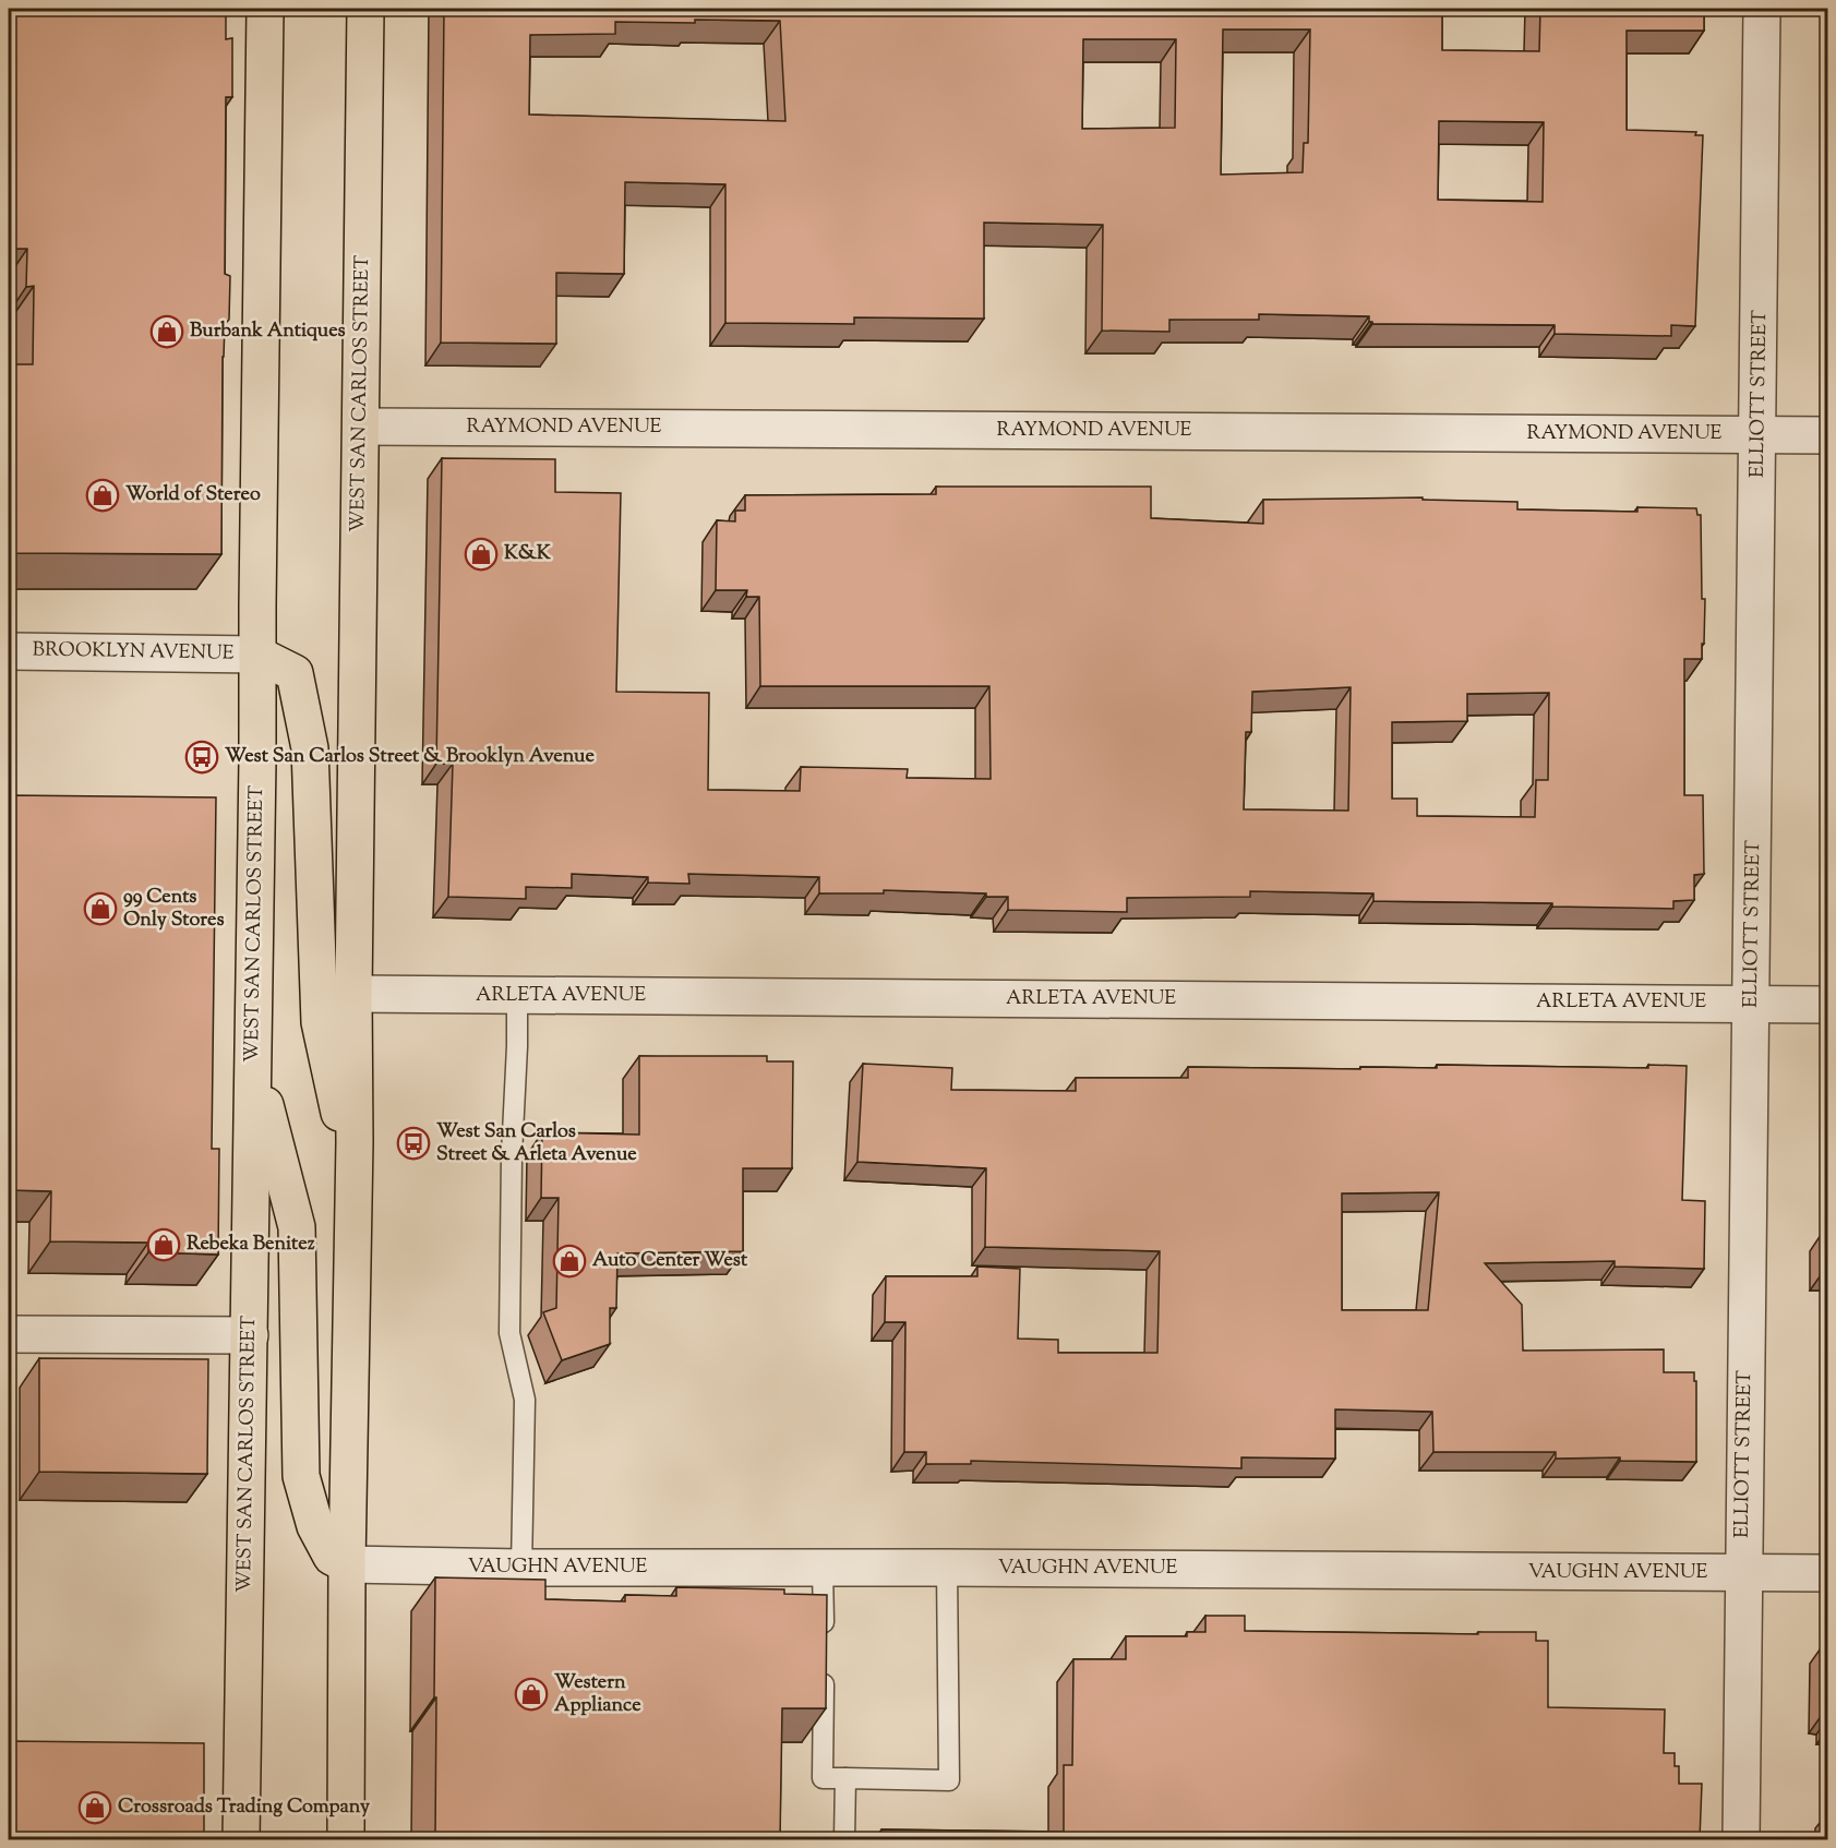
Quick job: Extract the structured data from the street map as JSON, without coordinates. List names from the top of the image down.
{
  "streets": {
    "main road": ["WEST SAN CARLOS STREET"],
    "street": [
      "ELLIOTT STREET",
      "RAYMOND AVENUE",
      "BROOKLYN AVENUE",
      "ARLETA AVENUE",
      "VAUGHN AVENUE"
    ]
  },
  "crossings": [
    ["WEST SAN CARLOS STREET", "RAYMOND AVENUE"],
    ["WEST SAN CARLOS STREET", "BROOKLYN AVENUE"],
    ["WEST SAN CARLOS STREET", "ARLETA AVENUE"],
    ["WEST SAN CARLOS STREET", "VAUGHN AVENUE"],
    ["ELLIOTT STREET", "RAYMOND AVENUE"],
    ["ELLIOTT STREET", "ARLETA AVENUE"],
    ["ELLIOTT STREET", "VAUGHN AVENUE"]
  ],
  "places": {
    "shop": [
      "Burbank Antiques",
      "World of Stereo",
      "K&K",
      "99 Cents Only Stores",
      "Rebeka Benitez",
      "Auto Center West",
      "Western Appliance",
      "Crossroads Trading Company"
    ],
    "bus stop": ["West San Carlos Street & Brooklyn Avenue", "West San Carlos Street & Arleta Avenue"]
  }
}
